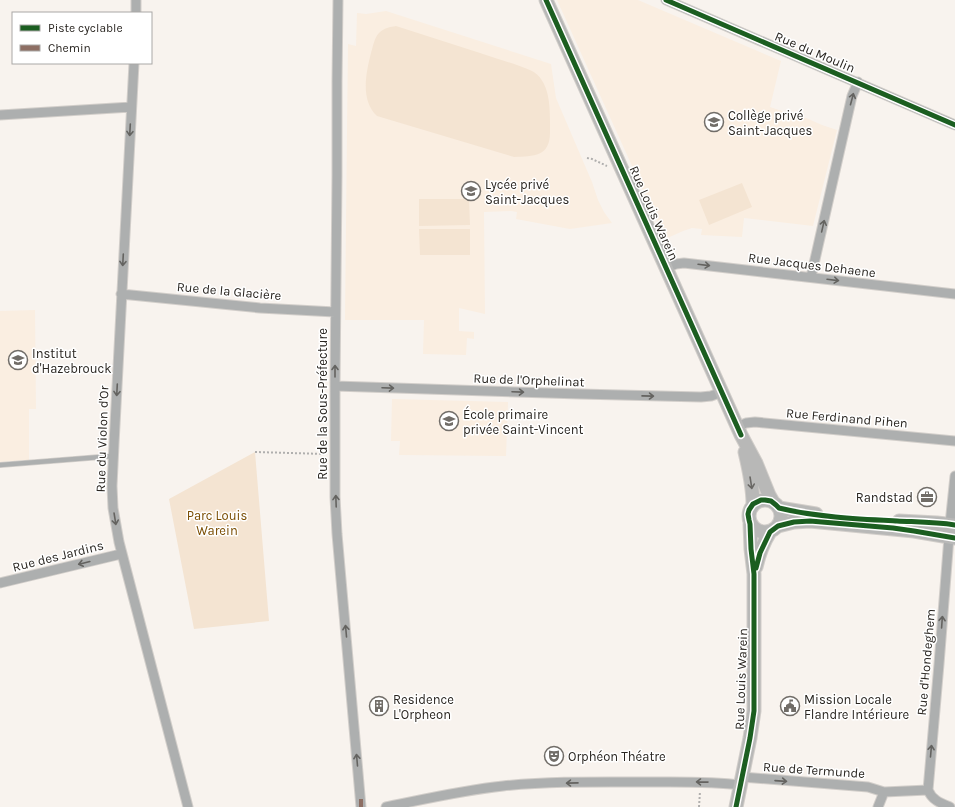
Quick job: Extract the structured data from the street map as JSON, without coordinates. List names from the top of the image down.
{
  "streets": {
    "main road": ["Rue Louis Warein"],
    "street": [
      "Rue du Moulin",
      "Rue Jacques Dehaene",
      "Rue de la Glacière",
      "Rue de l'Orphelinat",
      "Rue de la Sous-Préfecture",
      "Rue Ferdinand Pihen",
      "Rue du Violon d'Or",
      "Rue des Jardins",
      "Rue d'Hondeghem",
      "Rue de Termunde"
    ]
  },
  "crossings": [
    ["Rue Louis Warein", "Rue Jacques Dehaene"],
    ["Rue Louis Warein", "Rue de l'Orphelinat"],
    ["Rue Louis Warein", "Rue Ferdinand Pihen"],
    ["Rue Louis Warein", "Rue de Termunde"],
    ["Rue de la Glacière", "Rue de la Sous-Préfecture"],
    ["Rue de la Glacière", "Rue du Violon d'Or"],
    ["Rue de l'Orphelinat", "Rue de la Sous-Préfecture"],
    ["Rue du Violon d'Or", "Rue des Jardins"],
    ["Rue d'Hondeghem", "Rue de Termunde"]
  ],
  "one_way": [
    "Rue Jacques Dehaene",
    "Rue de l'Orphelinat",
    "Rue de la Sous-Préfecture",
    "Rue du Violon d'Or",
    "Rue des Jardins",
    "Rue d'Hondeghem"
  ],
  "parks": ["Parc Louis Warein"],
  "places": {
    "school or university": [
      "Collège privé Saint-Jacques",
      "Lycée privé Saint-Jacques",
      "Institut d'Hazebrouck",
      "École primaire privée Saint-Vincent"
    ],
    "office": ["Randstad"],
    "building": ["Residence L'Orpheon"],
    "public building": ["Mission Locale Flandre Intérieure"],
    "theatre": ["Orphéon Théatre"]
  },
  "legend": ["Piste cyclable", "Chemin"]
}
